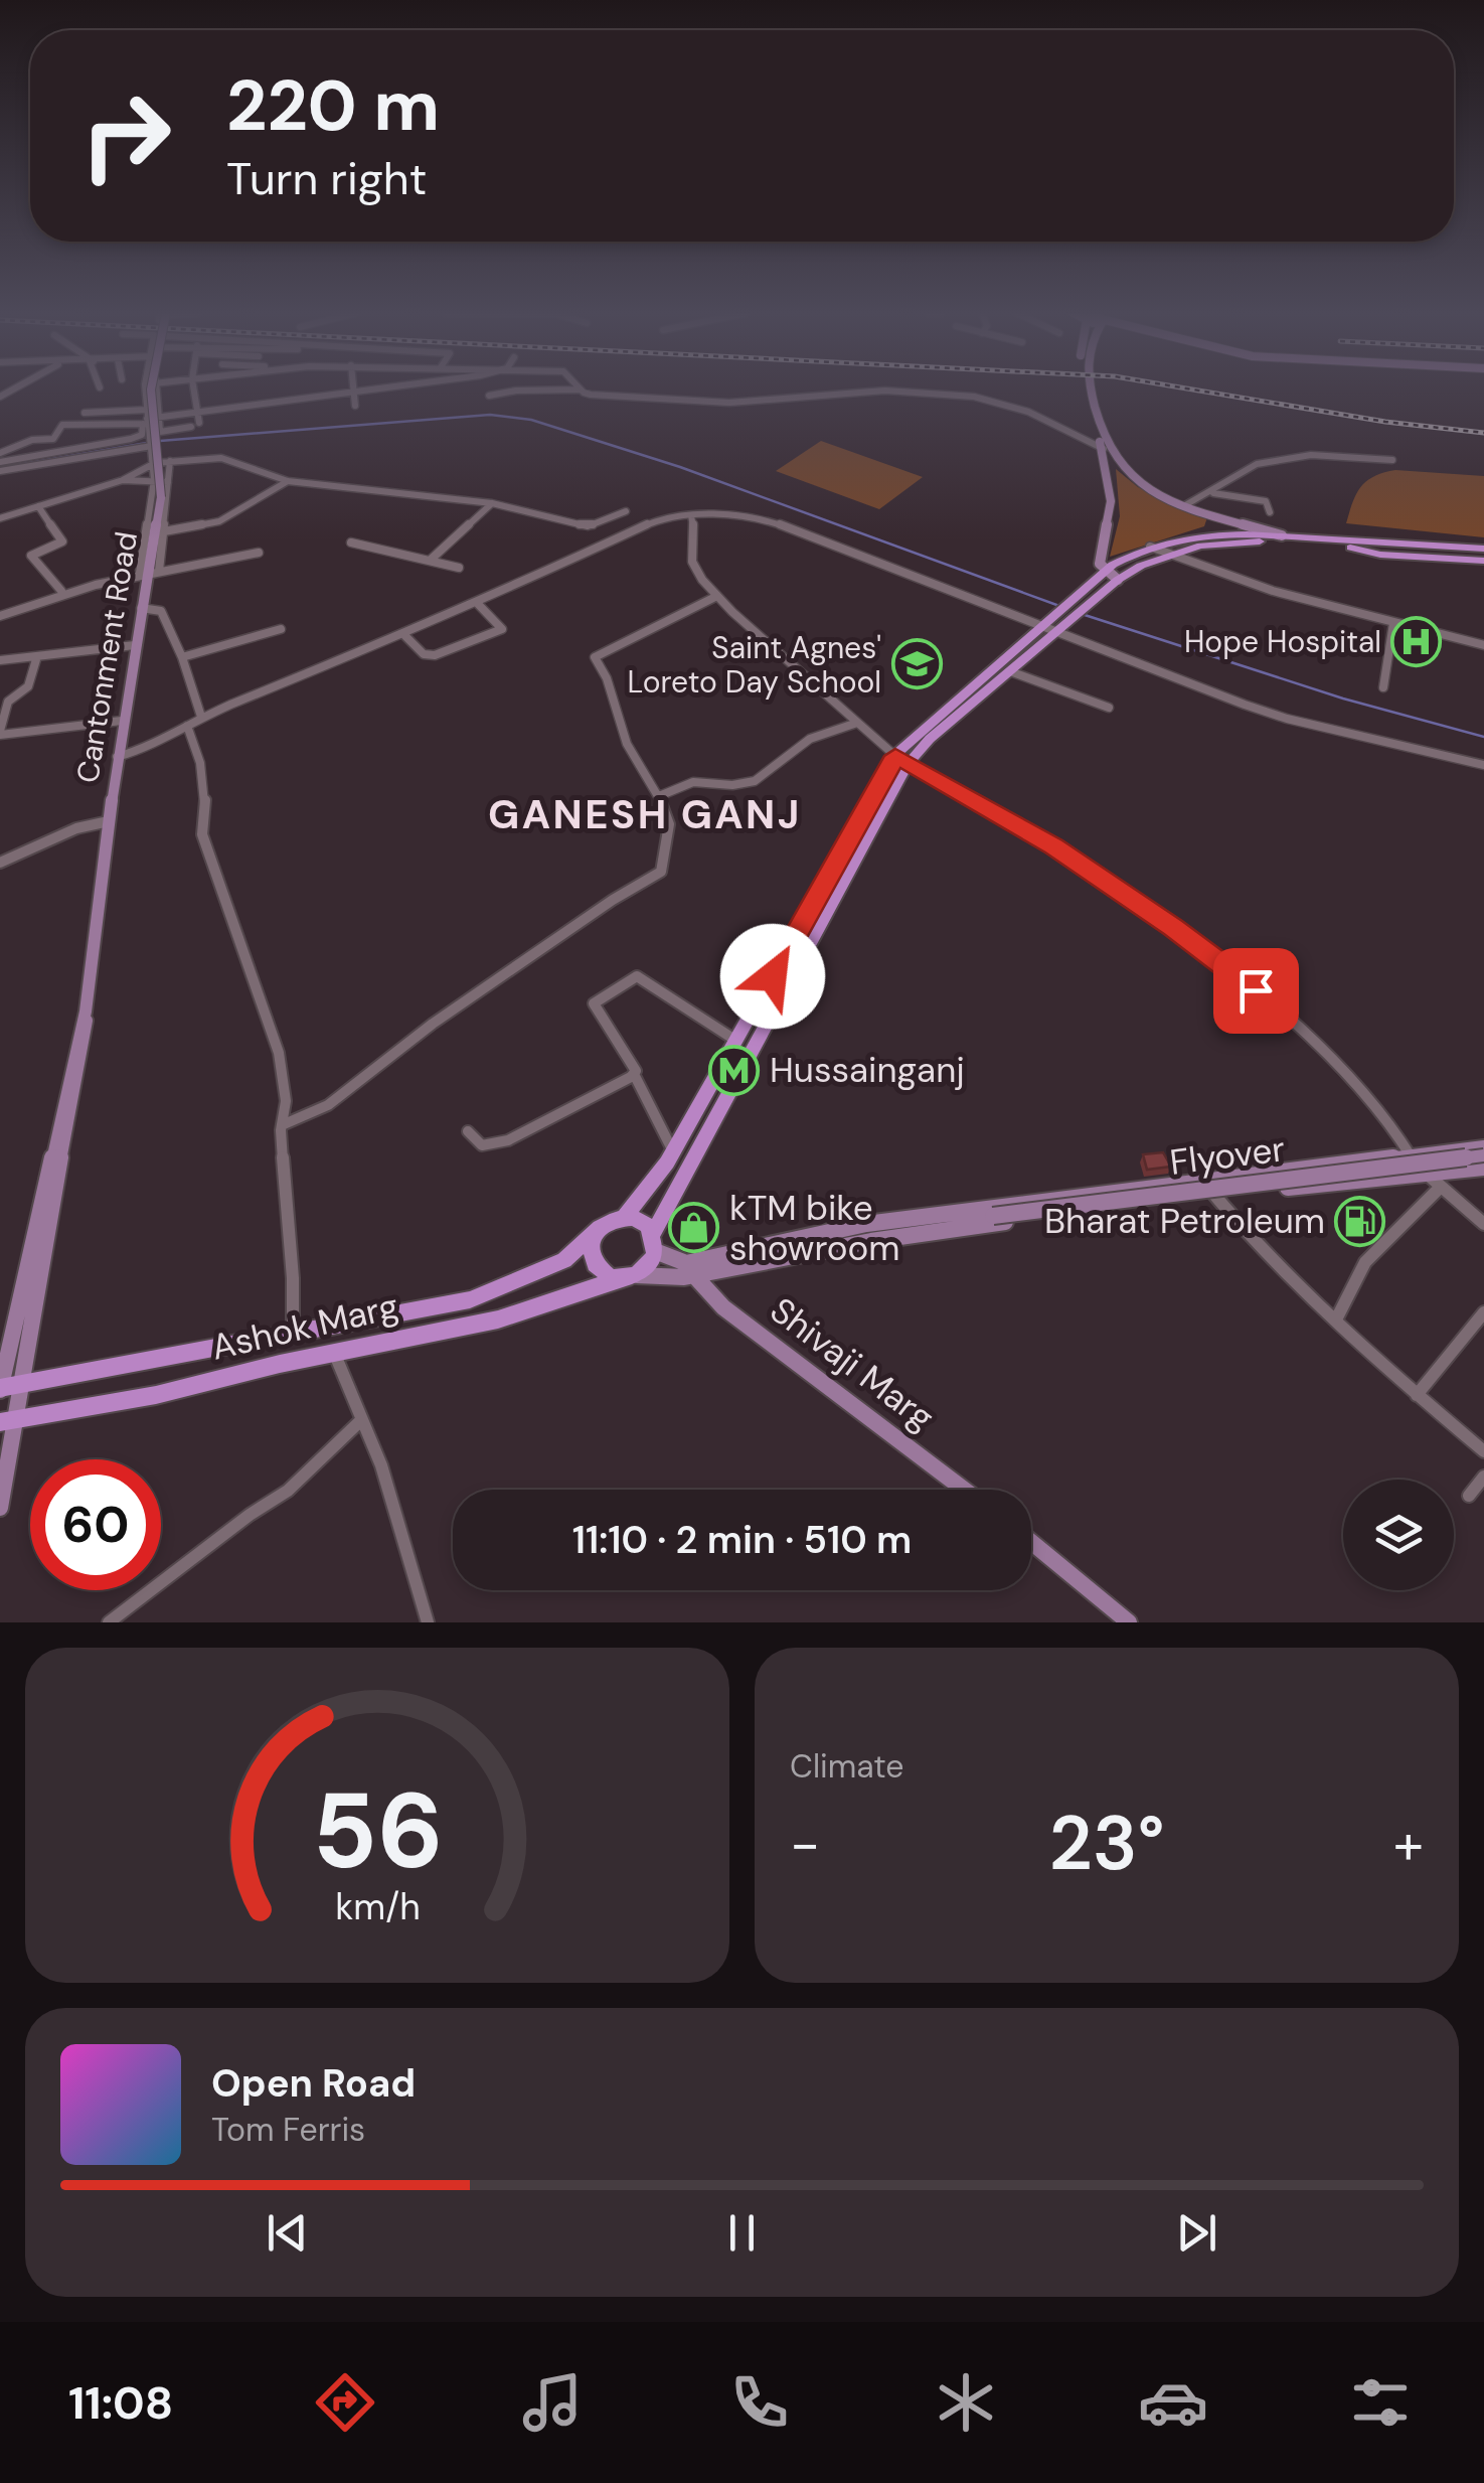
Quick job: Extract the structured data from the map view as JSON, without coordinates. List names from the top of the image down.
{
  "streets": {
    "main road": [
      "Cantonment Road",
      "Flyover",
      "Ashok Marg",
      "Shivaji Marg"
    ]
  },
  "crossings": [
    ["Cantonment Road", "Ashok Marg"]
  ],
  "districts": ["GANESH GANJ"],
  "places": {
    "hospital": ["Hope Hospital"],
    "school or university": ["Saint Agnes' Loreto Day School"],
    "metro station": ["Hussainganj"],
    "fuel station": ["Bharat Petroleum"],
    "shop": ["kTM bike showroom"]
  },
  "page": {
    "turn": ["220 m", "Turn right"],
    "limit": "60",
    "trip": "11:10 · 2 min · 510 m",
    "tile": "Climate",
    "heat": ["−", "23°", "+"],
    "song": ["Open Road", "Tom Ferris"],
    "tabs": "11:08",
    "gauge": ["56", "km/h"]
  }
}
